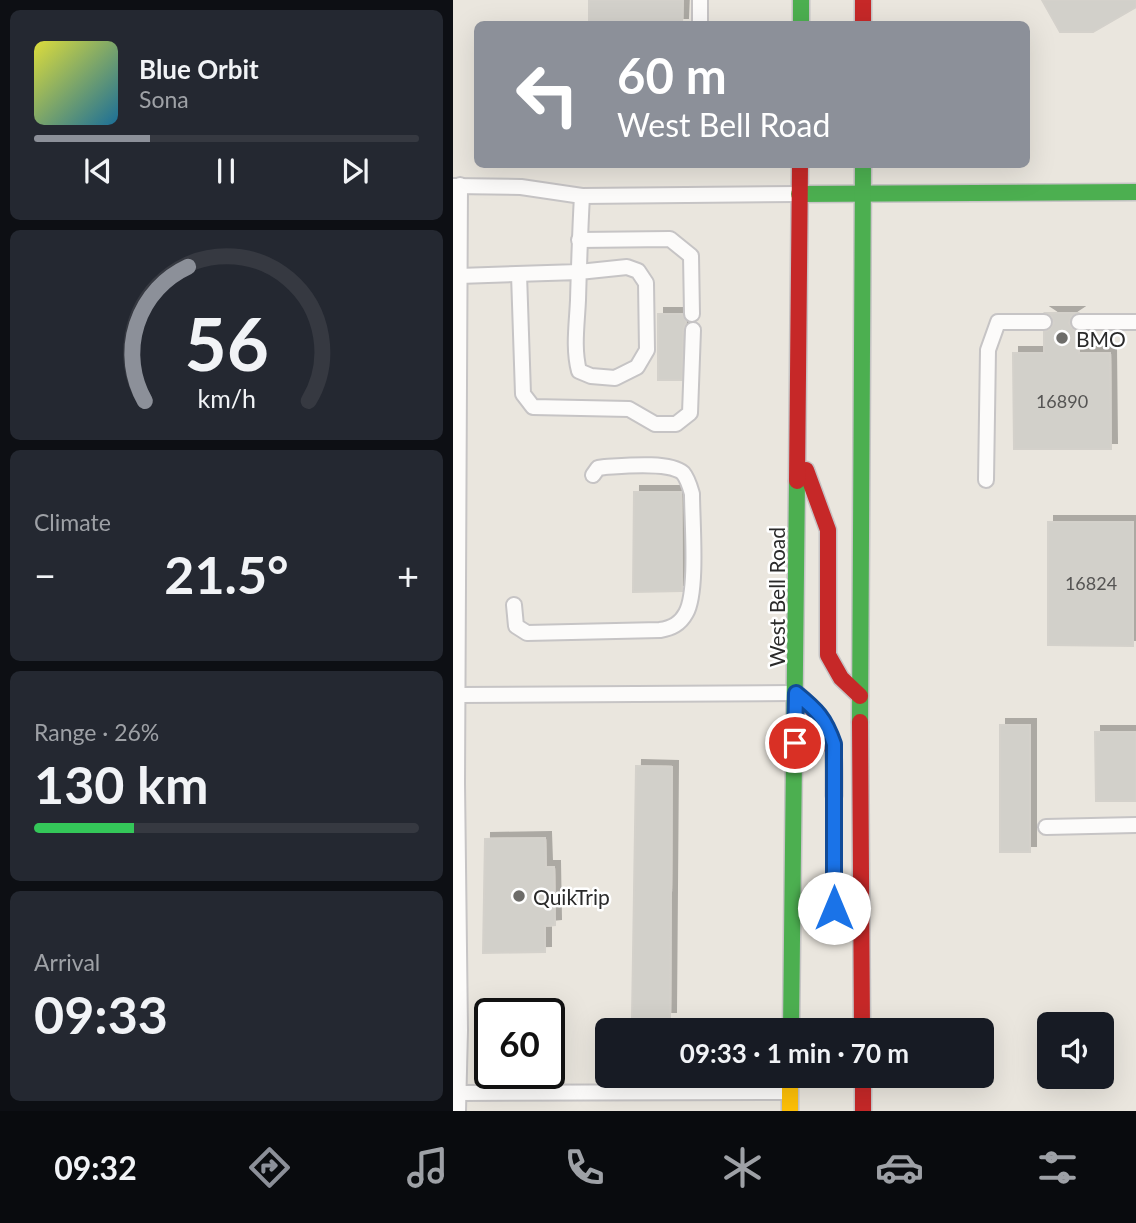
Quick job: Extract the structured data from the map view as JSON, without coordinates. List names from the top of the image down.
{
  "streets": {
    "main road": ["West Bell Road"]
  },
  "places": ["BMO", "QuikTrip"],
  "house_numbers": ["16890", "16824"],
  "page": {
    "turn": ["60 m", "West Bell Road"],
    "song": ["Blue Orbit", "Sona"],
    "tile": [
      "Climate",
      ["Range · 26%", "130 km"],
      ["Arrival", "09:33"]
    ],
    "heat": ["−", "21.5°", "+"],
    "limit": "60",
    "trip": "09:33 · 1 min · 70 m",
    "tabs": "09:32",
    "gauge": ["56", "km/h"]
  }
}
